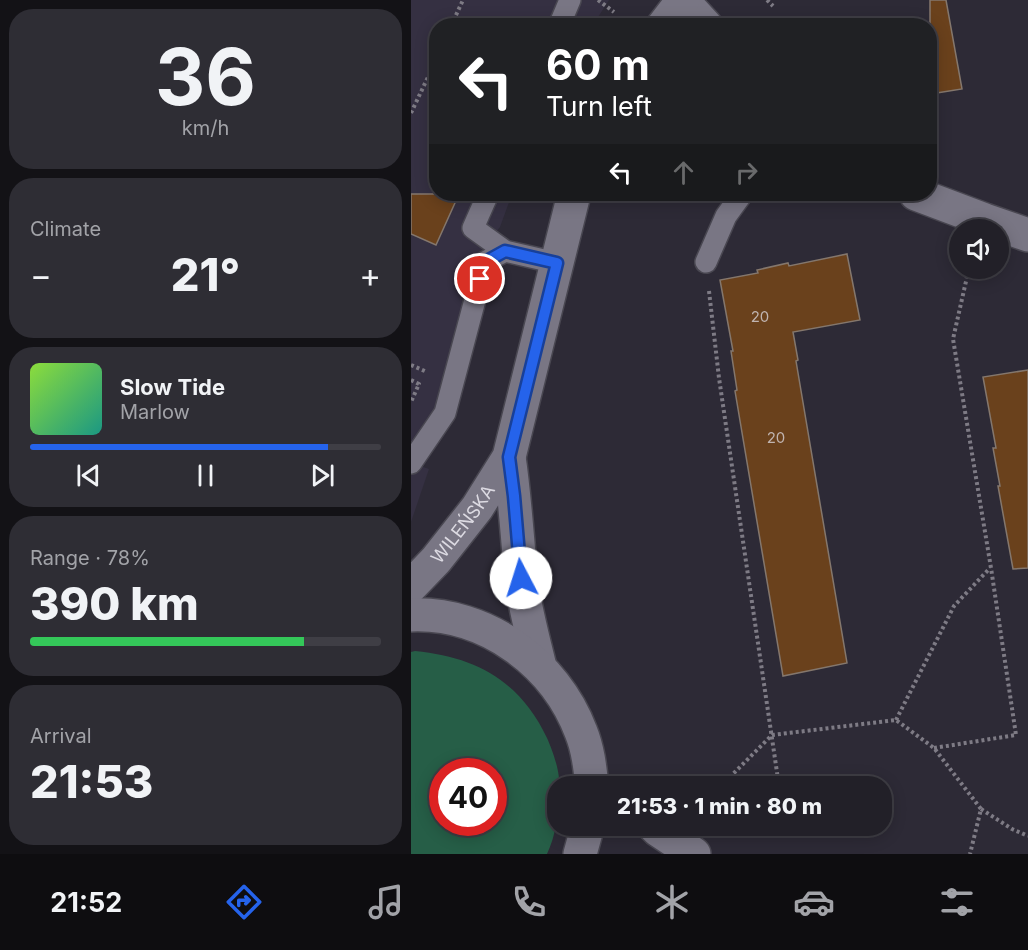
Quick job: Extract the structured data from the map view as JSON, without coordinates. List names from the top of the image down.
{
  "streets": {
    "street": ["WILEŃSKA"]
  },
  "house_numbers": ["20", "20"],
  "page": {
    "tile": [
      ["36", "km/h"],
      "Climate",
      ["Range · 78%", "390 km"],
      ["Arrival", "21:53"]
    ],
    "turn": ["60 m", "Turn left"],
    "heat": ["−", "21°", "+"],
    "song": ["Slow Tide", "Marlow"],
    "limit": "40",
    "trip": "21:53 · 1 min · 80 m",
    "tabs": "21:52"
  }
}
